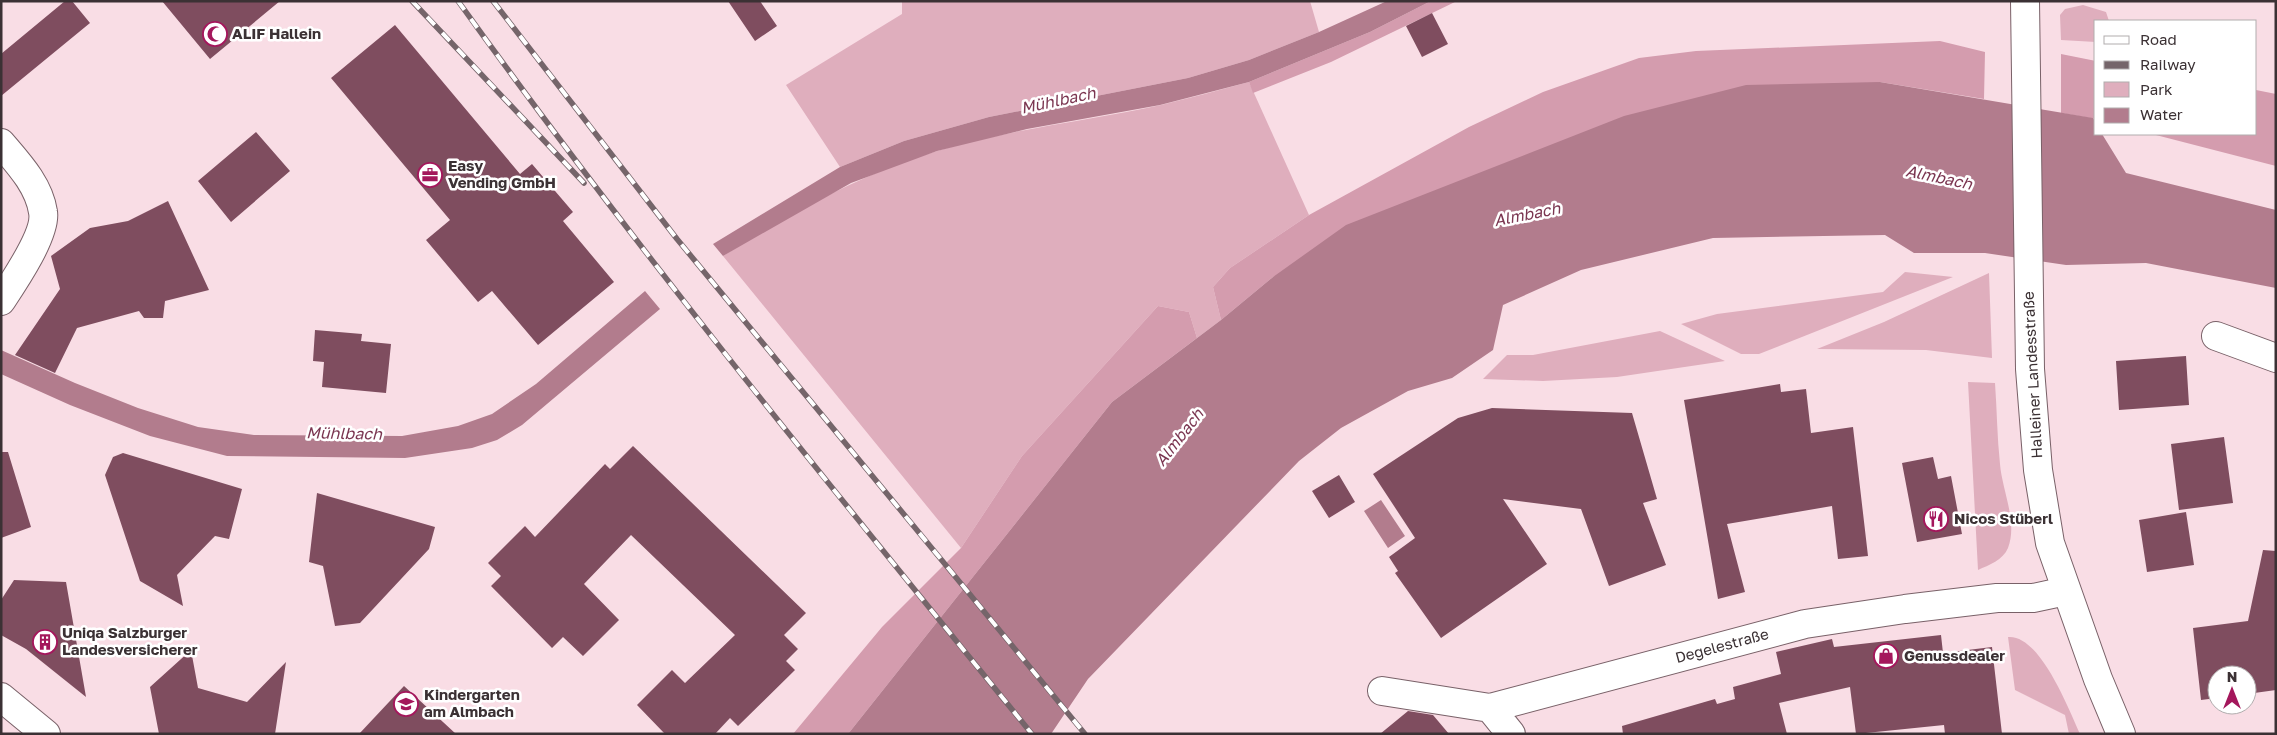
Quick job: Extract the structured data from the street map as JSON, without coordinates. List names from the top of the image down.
{
  "streets": {
    "street": ["Halleiner Landesstraße", "Degelestraße"]
  },
  "crossings": [
    ["Halleiner Landesstraße", "Degelestraße"]
  ],
  "water": ["Mühlbach", "Almbach"],
  "places": {
    "mosque": ["ALIF Hallein"],
    "office": ["Easy Vending GmbH"],
    "restaurant": ["Nicos Stüberl"],
    "building": ["Uniqa Salzburger Landesversicherer"],
    "shop": ["Genussdealer"],
    "school or university": ["Kindergarten am Almbach"]
  },
  "legend": [
    "Road",
    "Railway",
    "Park",
    "Water"
  ],
  "north": "top"
}
